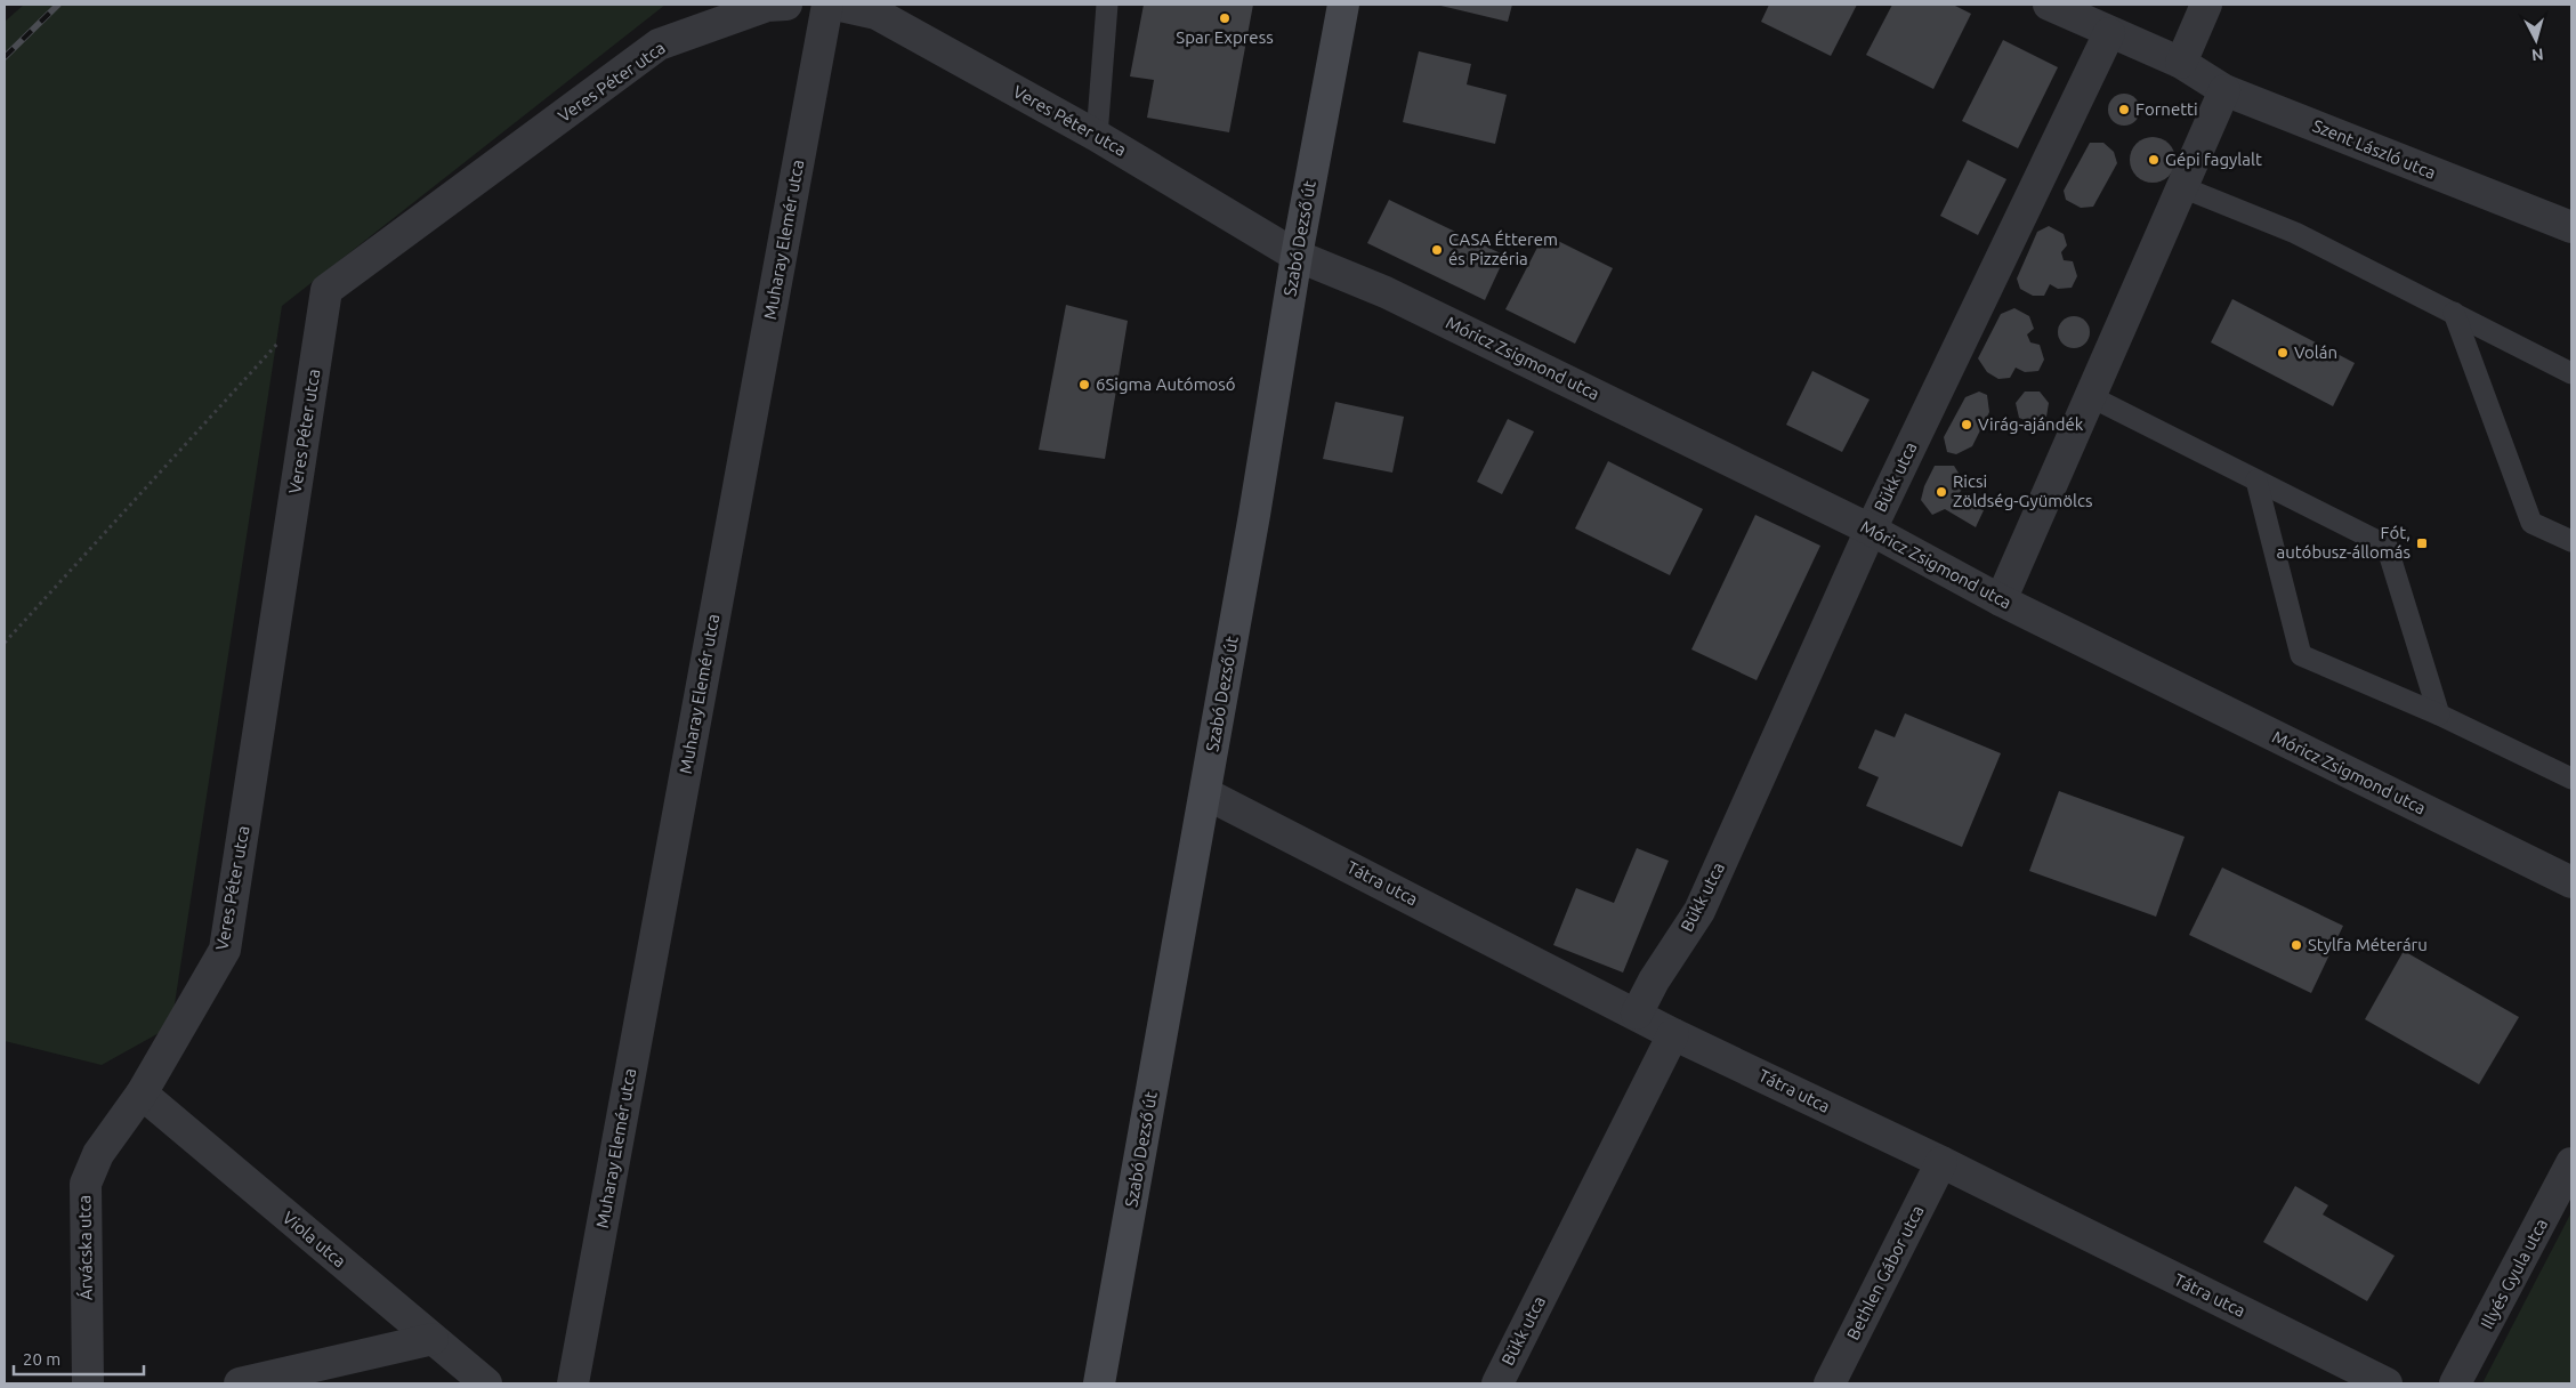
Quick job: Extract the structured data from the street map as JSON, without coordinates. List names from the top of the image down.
{
  "streets": {
    "main road": ["Szabó Dezső út"],
    "street": [
      "Veres Péter utca",
      "Szent László utca",
      "Muharay Elemér utca",
      "Móricz Zsigmond utca",
      "Bükk utca",
      "Tátra utca",
      "Viola utca",
      "Árvácska utca",
      "Bethlen Gábor utca",
      "Illyés Gyula utca"
    ]
  },
  "crossings": [
    ["Veres Péter utca", "Szabó Dezső út"],
    ["Veres Péter utca", "Móricz Zsigmond utca"],
    ["Veres Péter utca", "Viola utca"],
    ["Veres Péter utca", "Árvácska utca"],
    ["Szent László utca", "Bükk utca"],
    ["Szabó Dezső út", "Móricz Zsigmond utca"],
    ["Szabó Dezső út", "Tátra utca"],
    ["Móricz Zsigmond utca", "Bükk utca"],
    ["Bükk utca", "Tátra utca"],
    ["Tátra utca", "Bethlen Gábor utca"],
    ["Viola utca", "Árvácska utca"]
  ],
  "places": {
    "other": [
      "Spar Express",
      "Fornetti",
      "Gépi fagylalt",
      "CASA Étterem és Pizzéria",
      "Volán",
      "6Sigma Autómosó",
      "Virág-ajándék",
      "Ricsi Zöldség-Gyümölcs",
      "Stylfa Méteráru"
    ],
    "transit": ["Fót, autóbusz-állomás"]
  },
  "scale_bar": "20 m",
  "north": "bottom"
}
